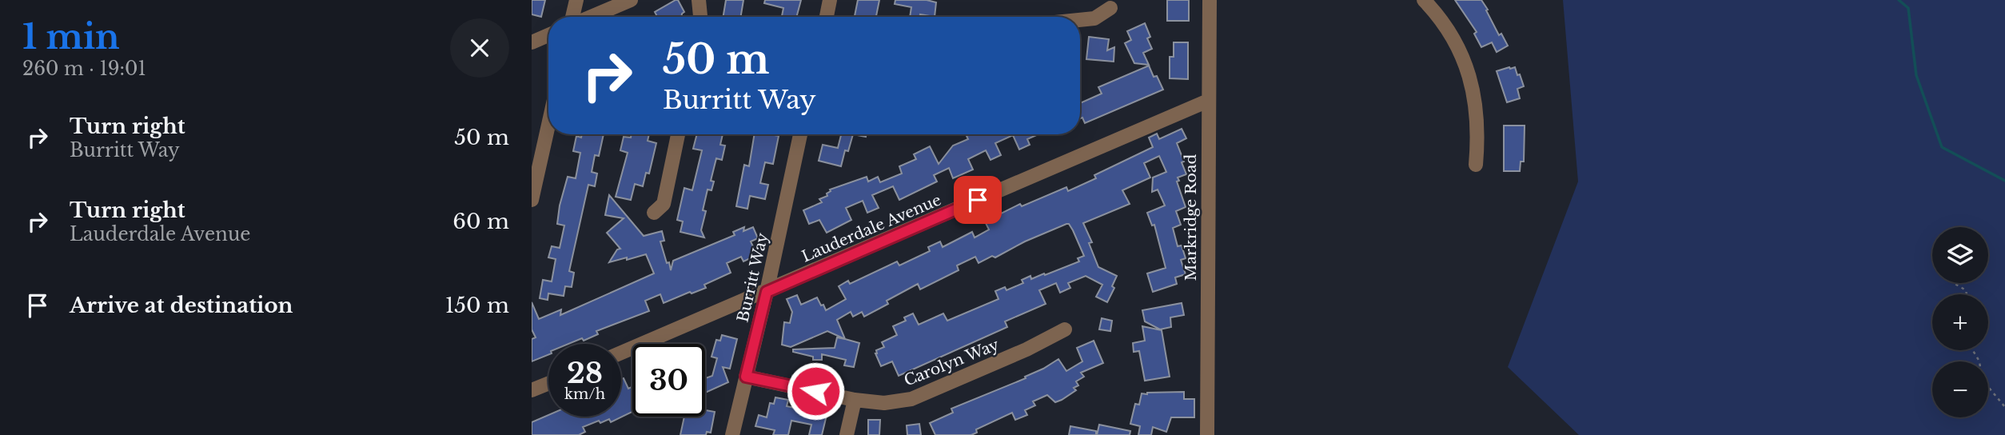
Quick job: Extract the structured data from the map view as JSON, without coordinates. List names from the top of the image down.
{
  "streets": {
    "street": [
      "Markridge Road",
      "Lauderdale Avenue",
      "Burritt Way",
      "Carolyn Way"
    ]
  },
  "crossings": [
    ["Markridge Road", "Lauderdale Avenue"],
    ["Lauderdale Avenue", "Burritt Way"],
    ["Burritt Way", "Carolyn Way"]
  ],
  "page": {
    "heading": ["1 min", "260 m · 19:01"],
    "turn": ["50 m", "Burritt Way"],
    "list": [
      {
        "name": "Turn right",
        "note": "Burritt Way",
        "value": "50 m"
      },
      {
        "name": "Turn right",
        "note": "Lauderdale Avenue",
        "value": "60 m"
      },
      {
        "name": "Arrive at destination",
        "value": "150 m"
      }
    ],
    "map_buttons": ["+", "−"],
    "speed": "28 km/h",
    "limit": "30"
  }
}
